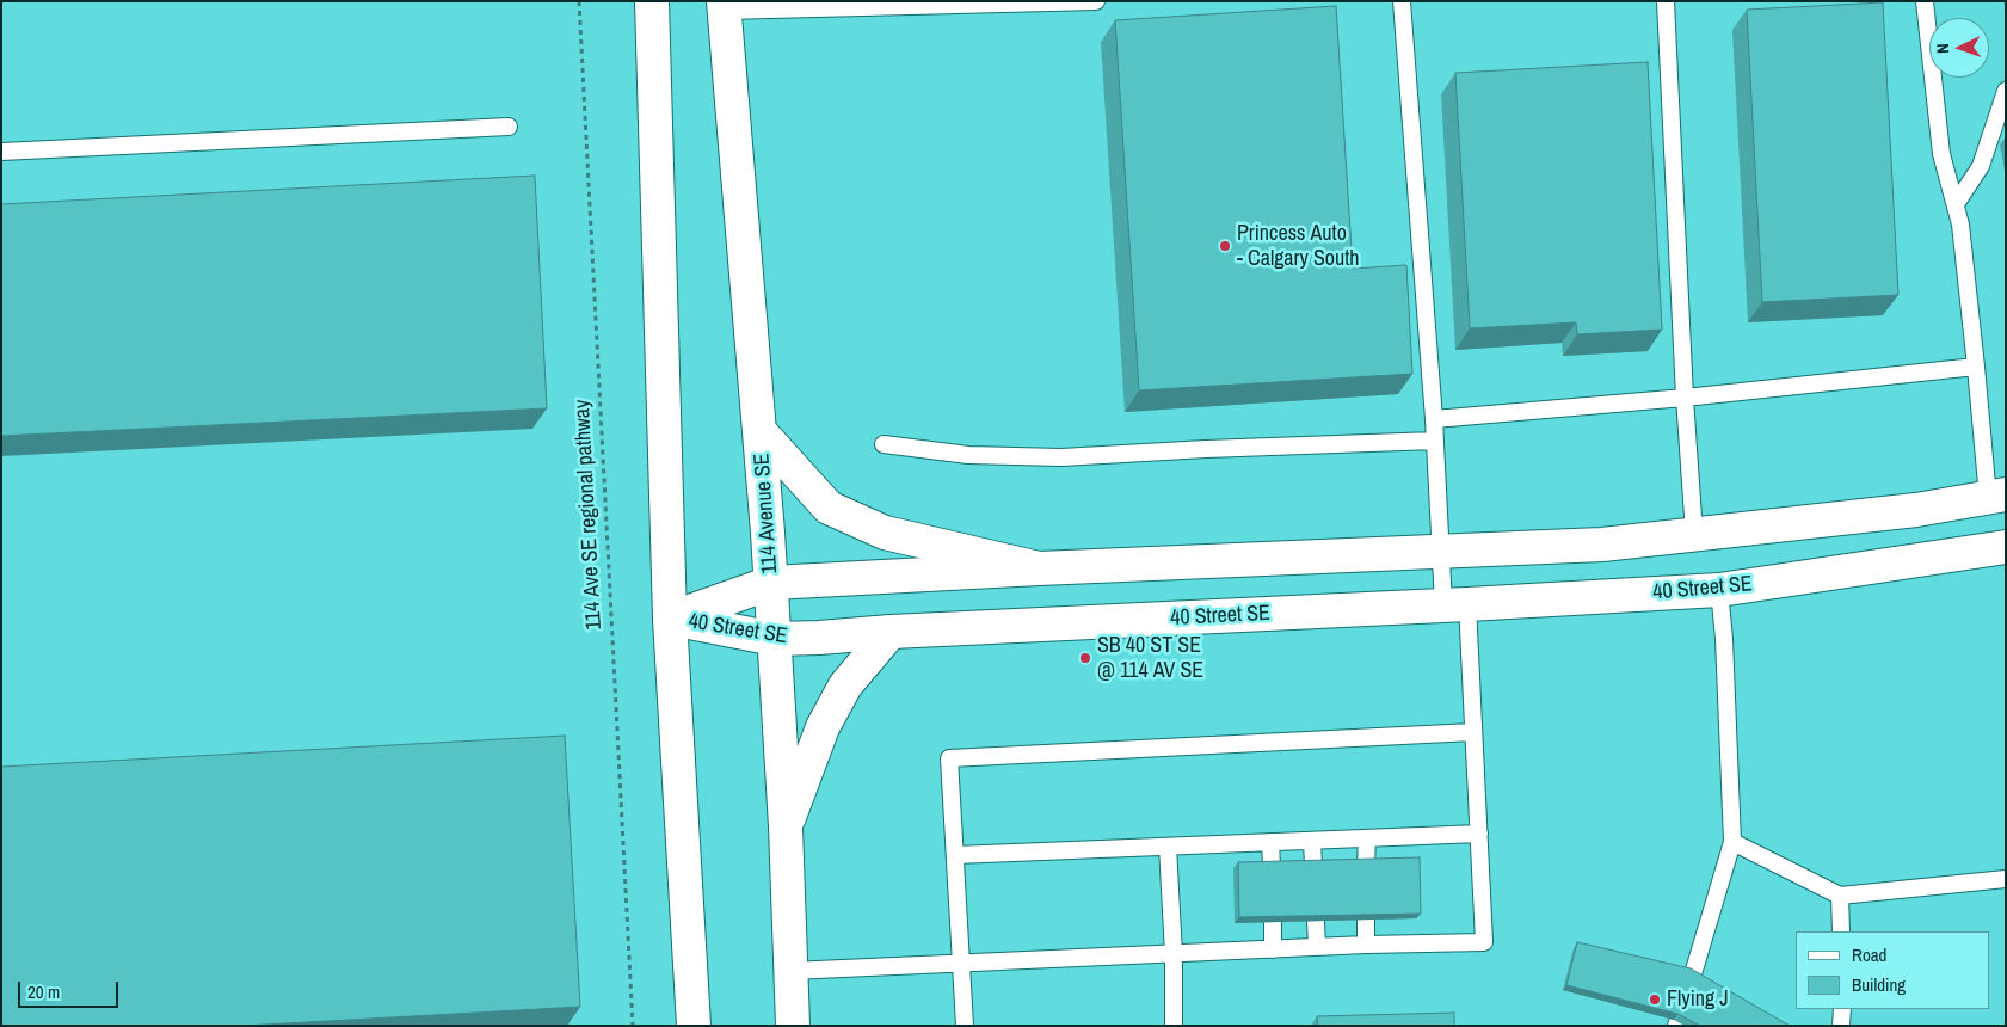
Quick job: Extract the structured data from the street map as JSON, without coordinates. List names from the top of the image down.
{
  "streets": {
    "street": ["114 Avenue SE", "40 Street SE"],
    "path": ["114 Ave SE regional pathway"]
  },
  "crossings": [
    ["114 Avenue SE", "40 Street SE"]
  ],
  "places": ["Princess Auto - Calgary South", "SB 40 ST SE @ 114 AV SE", "Flying J"],
  "legend": ["Road", "Building"],
  "scale_bar": "20 m",
  "north": "left"
}
